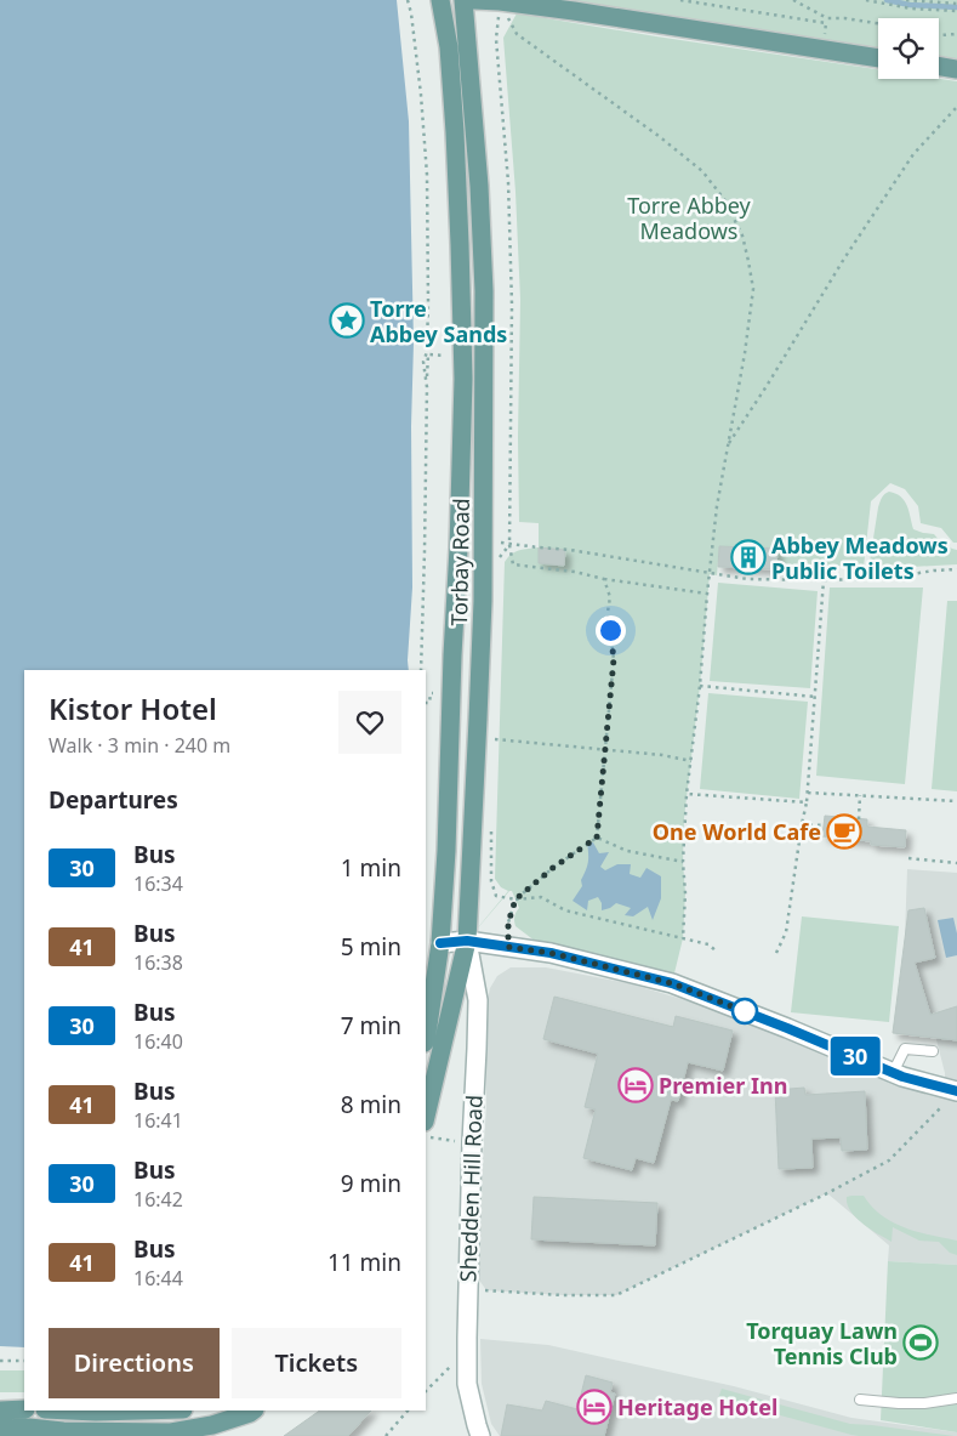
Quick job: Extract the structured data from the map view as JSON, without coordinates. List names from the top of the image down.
{
  "streets": {
    "main road": ["Torbay Road"],
    "street": ["Shedden Hill Road"]
  },
  "crossings": [
    ["Torbay Road", "Shedden Hill Road"]
  ],
  "parks": ["Torre Abbey Meadows"],
  "places": {
    "place": ["Torre Abbey Sands"],
    "building": ["Abbey Meadows Public Toilets"],
    "cafe": ["One World Cafe"],
    "hotel": ["Premier Inn", "Heritage Hotel"],
    "sports": ["Torquay Lawn Tennis Club"]
  },
  "lines": ["bus line 30"],
  "page": {
    "on_map": "30",
    "heading": [
      ["Kistor Hotel", "Walk · 3 min · 240 m"],
      "Departures"
    ],
    "list": [
      {
        "mark": "30",
        "name": "Bus",
        "note": "16:34",
        "value": "1 min"
      },
      {
        "mark": "41",
        "name": "Bus",
        "note": "16:38",
        "value": "5 min"
      },
      {
        "mark": "30",
        "name": "Bus",
        "note": "16:40",
        "value": "7 min"
      },
      {
        "mark": "41",
        "name": "Bus",
        "note": "16:41",
        "value": "8 min"
      },
      {
        "mark": "30",
        "name": "Bus",
        "note": "16:42",
        "value": "9 min"
      },
      {
        "mark": "41",
        "name": "Bus",
        "note": "16:44",
        "value": "11 min"
      }
    ],
    "buttons": ["Directions", "Tickets"]
  }
}
